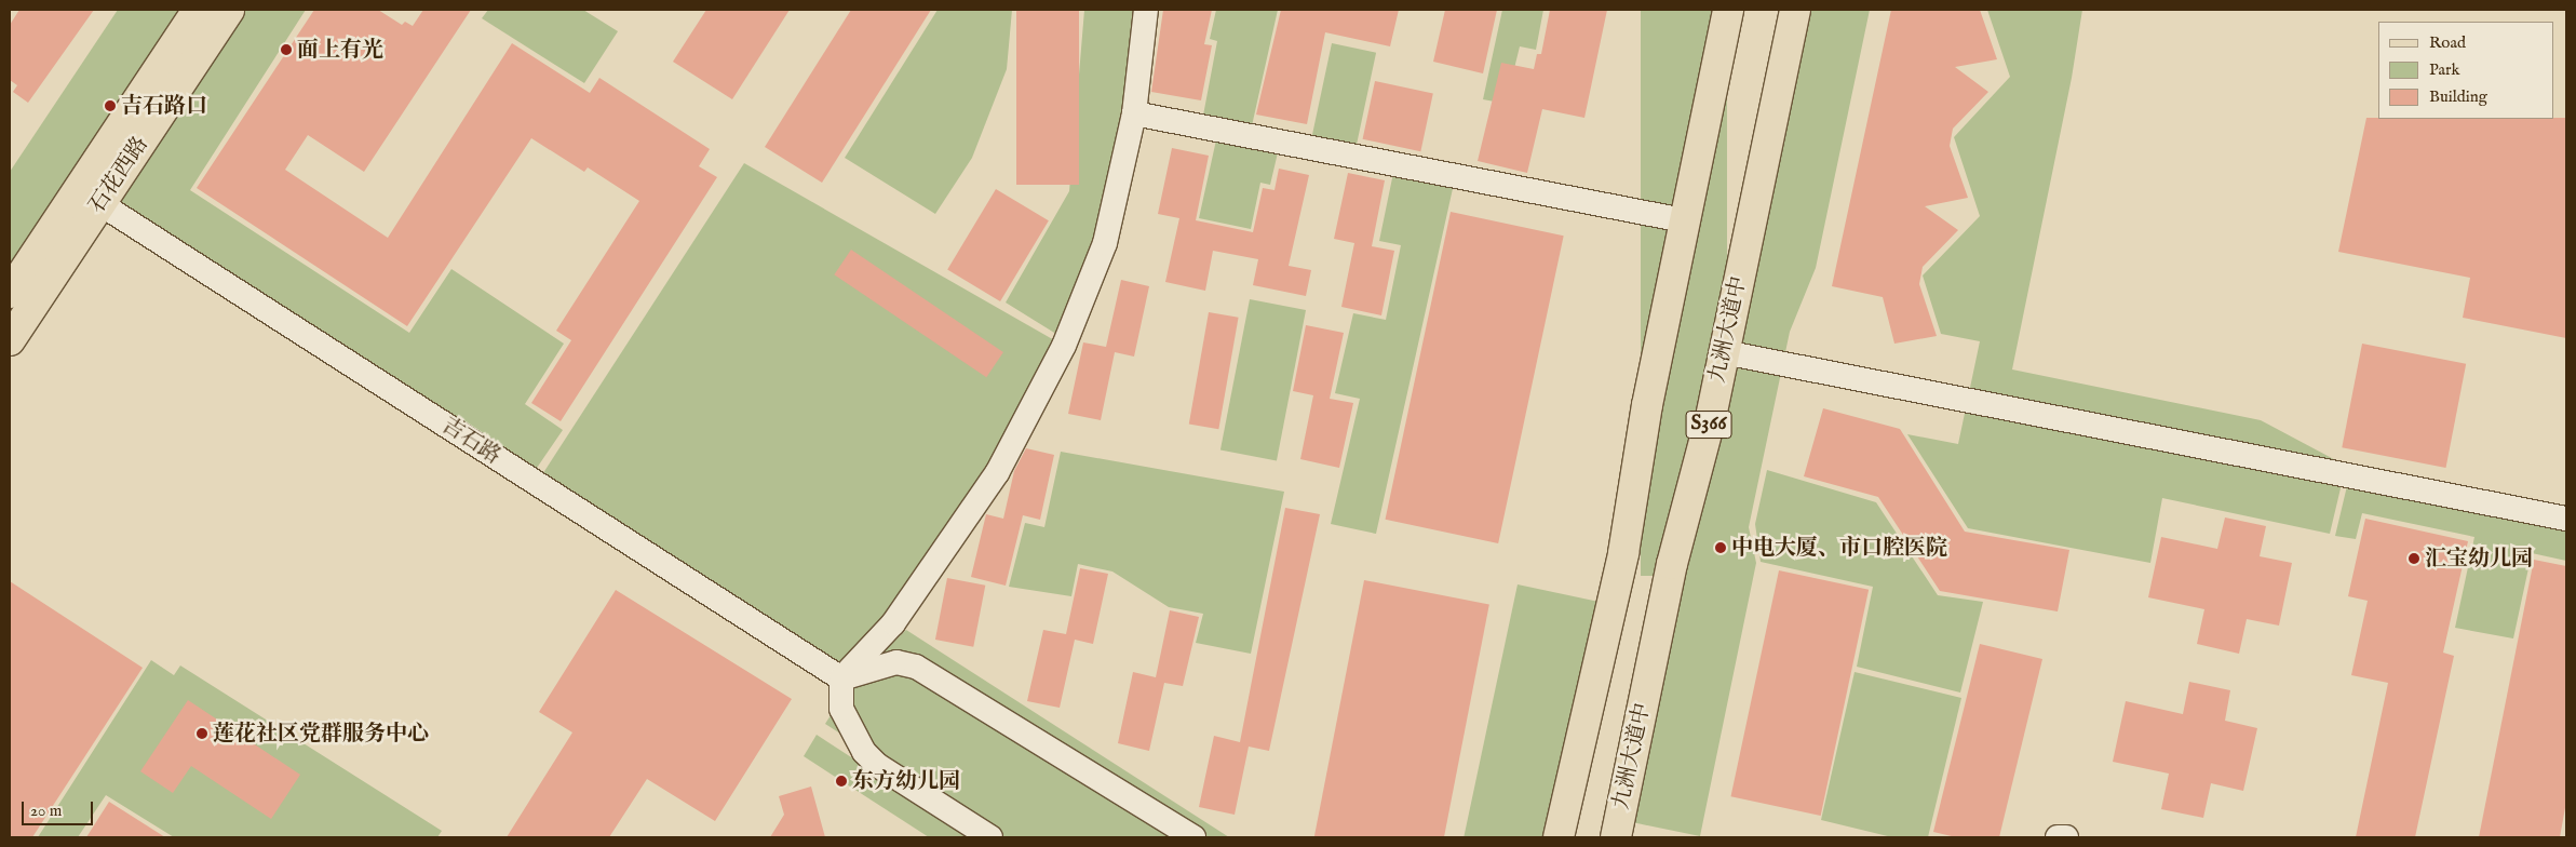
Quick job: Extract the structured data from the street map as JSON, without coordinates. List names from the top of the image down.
{
  "streets": {
    "main road": ["石花西路", "九洲大道中", "S366"],
    "street": ["吉石路"]
  },
  "crossings": [
    ["石花西路", "吉石路"]
  ],
  "places": [
    "面上有光",
    "吉石路口",
    "中电大厦、市口腔医院",
    "汇宝幼儿园",
    "莲花社区党群服务中心",
    "东方幼儿园"
  ],
  "legend": ["Road", "Park", "Building"],
  "scale_bar": "20 m"
}
